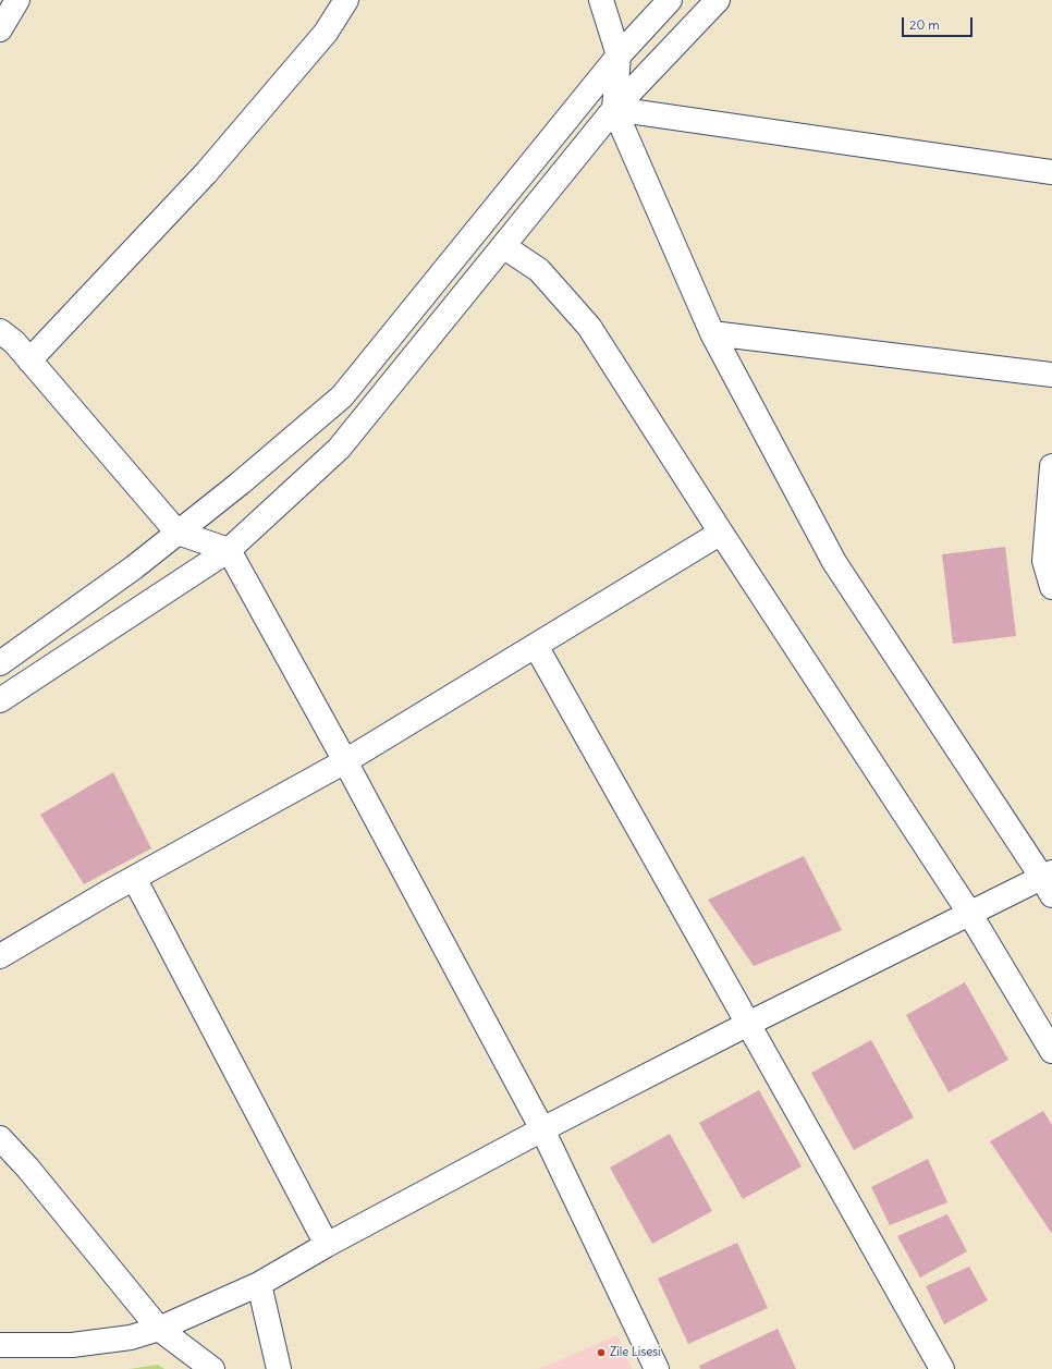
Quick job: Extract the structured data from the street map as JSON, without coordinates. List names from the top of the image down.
{
  "places": ["Zile Lisesi"],
  "scale_bar": "20 m"
}
